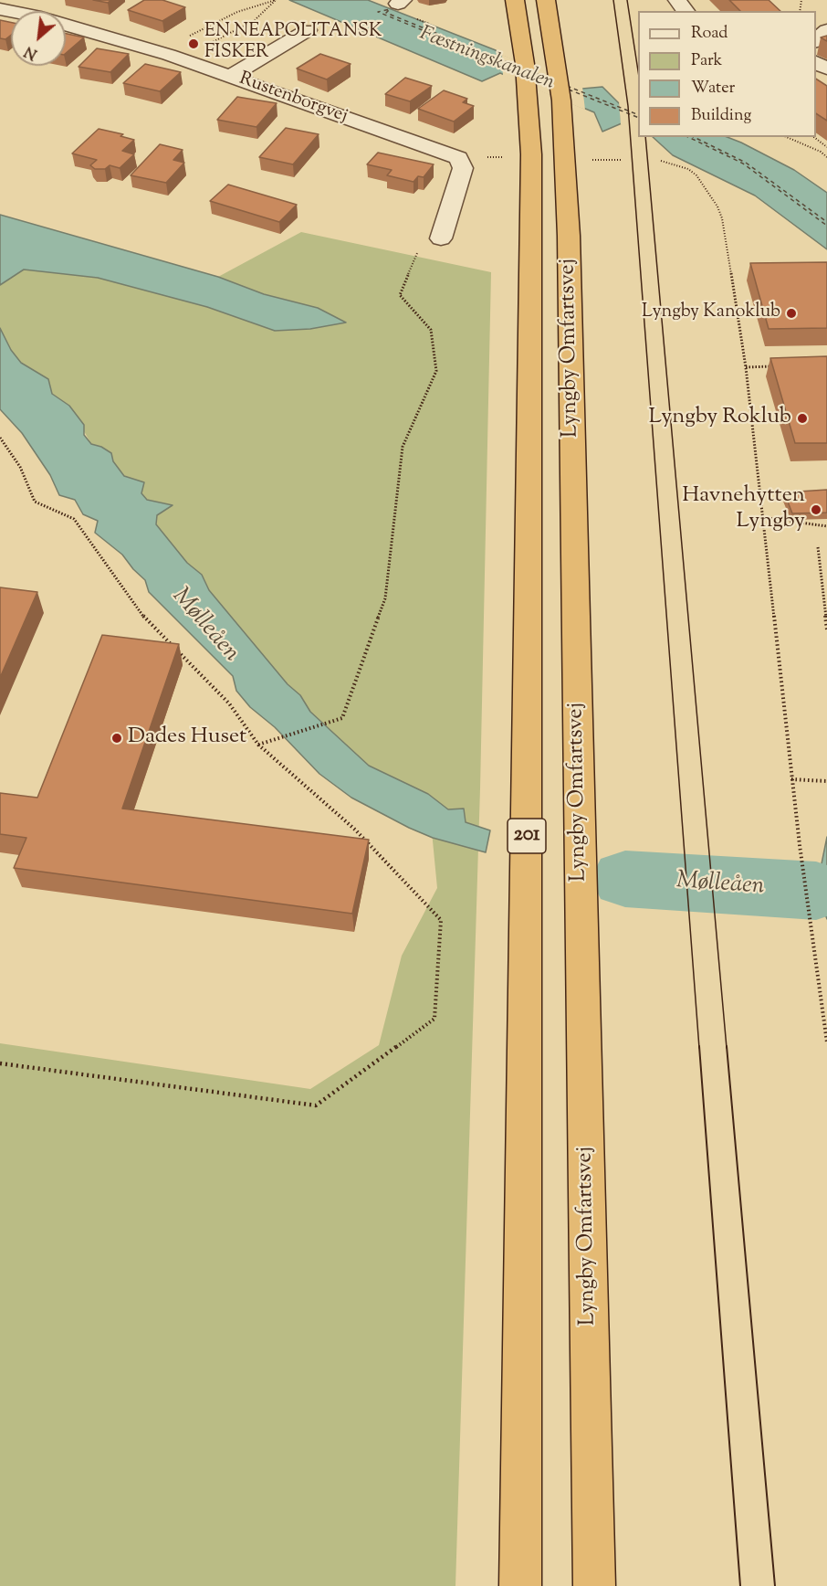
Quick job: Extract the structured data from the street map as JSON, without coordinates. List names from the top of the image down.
{
  "streets": {
    "highway": ["Lyngby Omfartsvej", "201"],
    "street": ["Rustenborgvej"]
  },
  "water": ["Fæstningskanalen", "Mølleåen"],
  "places": [
    "EN NEAPOLITANSK FISKER",
    "Lyngby Kanoklub",
    "Lyngby Roklub",
    "Havnehytten Lyngby",
    "Dades Huset"
  ],
  "legend": [
    "Road",
    "Park",
    "Water",
    "Building"
  ],
  "north": "bottom left"
}
